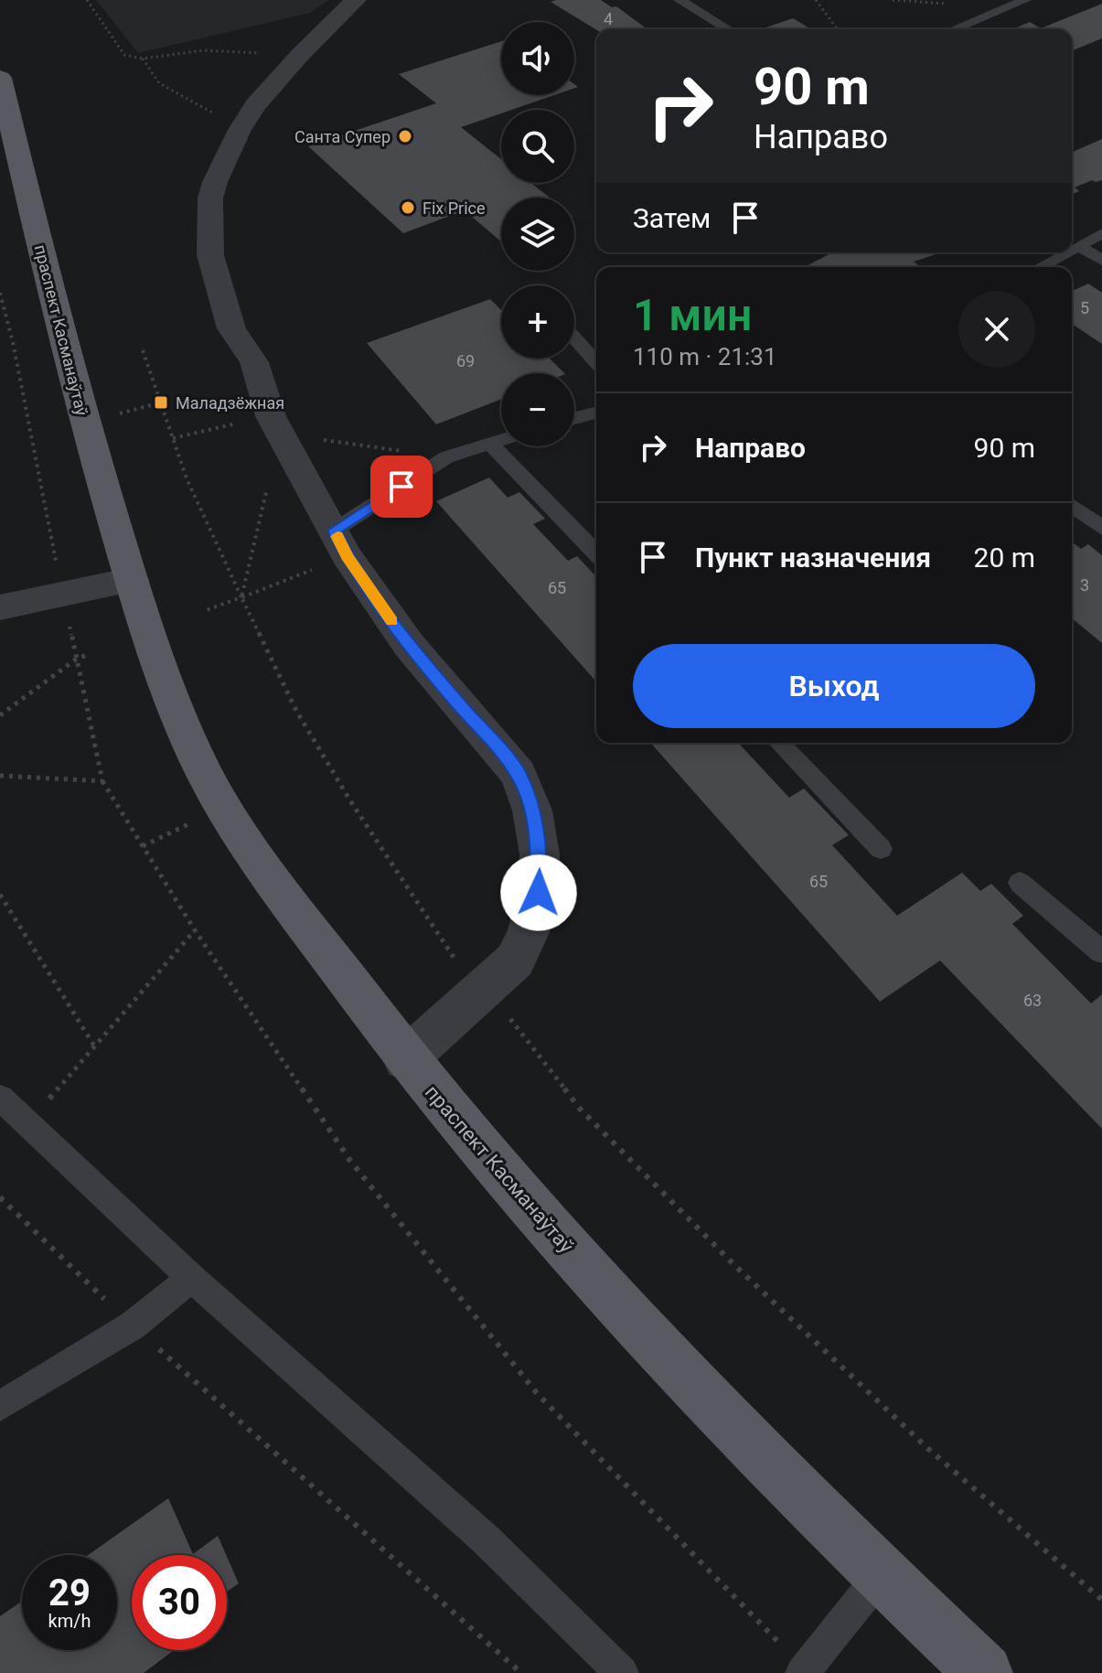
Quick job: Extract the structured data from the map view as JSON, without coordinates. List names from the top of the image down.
{
  "streets": {
    "main road": ["праспект Касманаўтаў"]
  },
  "places": {
    "other": ["Санта Супер", "Fix Price"],
    "transit": ["Маладзёжная"]
  },
  "house_numbers": [
    "4",
    "5",
    "69",
    "3",
    "65",
    "65",
    "63"
  ],
  "page": {
    "map_buttons": ["+", "−"],
    "turn": ["90 m", "Направо"],
    "then": "Затем",
    "heading": ["1 мин", "110 m · 21:31"],
    "list": [
      {
        "name": "Направо",
        "value": "90 m"
      },
      {
        "name": "Пункт назначения",
        "value": "20 m"
      }
    ],
    "buttons": "Выход",
    "speed": "29 km/h",
    "limit": "30"
  }
}
